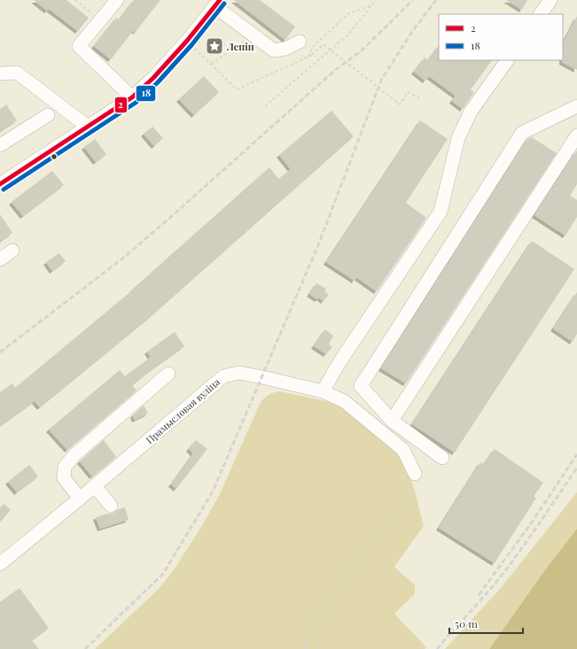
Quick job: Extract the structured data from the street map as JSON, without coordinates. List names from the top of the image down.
{
  "streets": {
    "street": ["Прамысловая вуліца"]
  },
  "places": {
    "place": ["Ленін"]
  },
  "lines": ["transit line 2", "transit line 18"],
  "legend": ["2", "18"],
  "scale_bar": "50 m"
}
